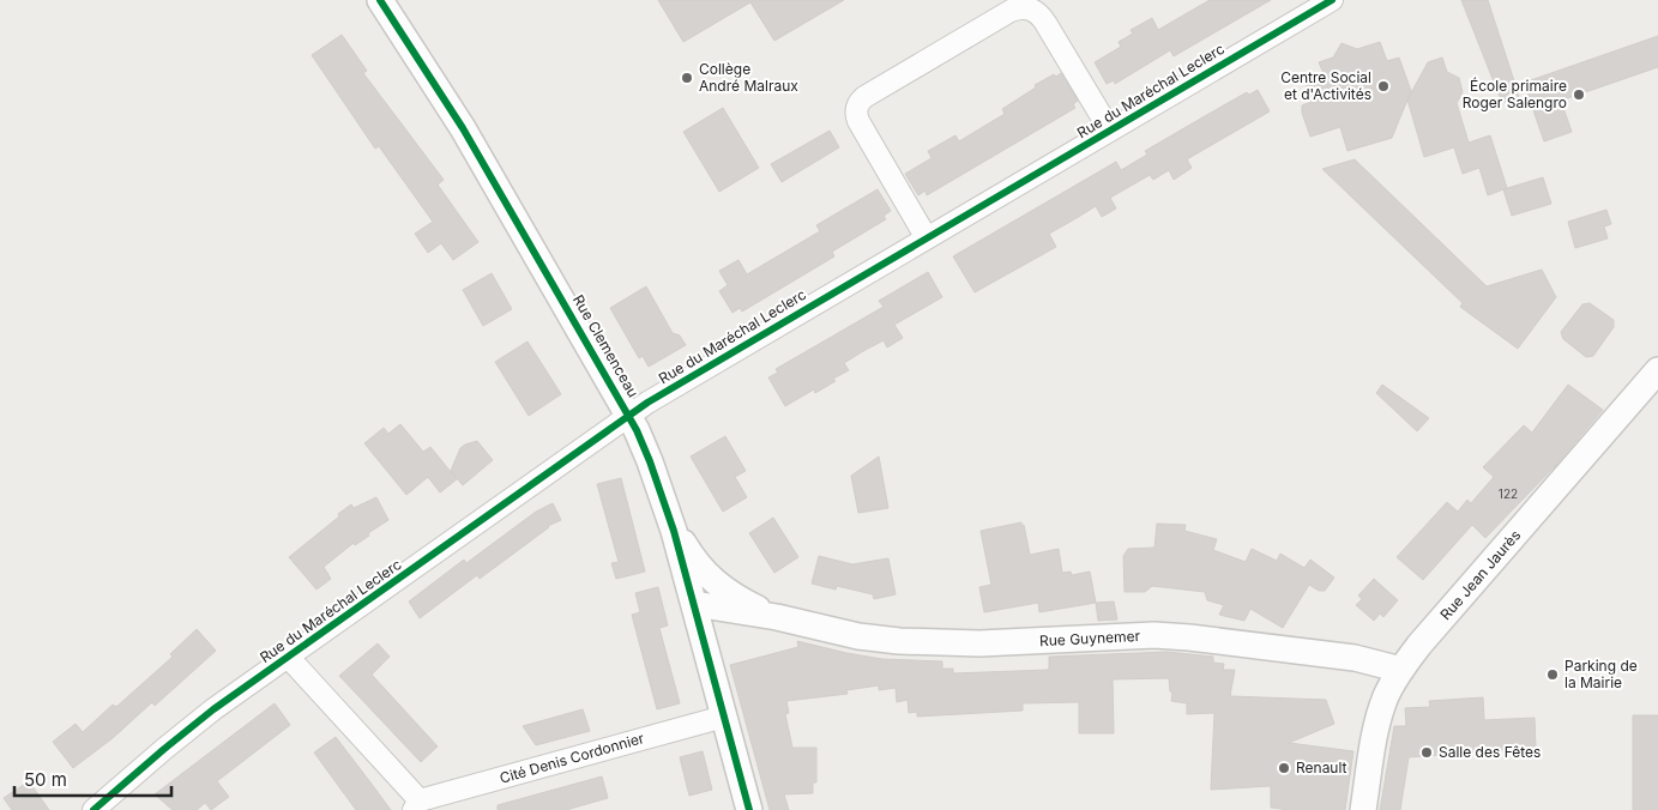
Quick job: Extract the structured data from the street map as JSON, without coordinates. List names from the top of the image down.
{
  "streets": {
    "street": [
      "Rue du Maréchal Leclerc",
      "Rue Clemenceau",
      "Rue Jean Jaurès",
      "Rue Guynemer",
      "Cité Denis Cordonnier"
    ]
  },
  "crossings": [
    ["Rue du Maréchal Leclerc", "Rue Clemenceau"],
    ["Rue du Maréchal Leclerc", "Cité Denis Cordonnier"],
    ["Rue Clemenceau", "Rue Guynemer"],
    ["Rue Clemenceau", "Cité Denis Cordonnier"],
    ["Rue Jean Jaurès", "Rue Guynemer"]
  ],
  "places": [
    "Collège André Malraux",
    "Centre Social et d'Activités",
    "École primaire Roger Salengro",
    "Parking de la Mairie",
    "Salle des Fêtes",
    "Renault"
  ],
  "house_numbers": ["122"],
  "scale_bar": "50 m"
}
